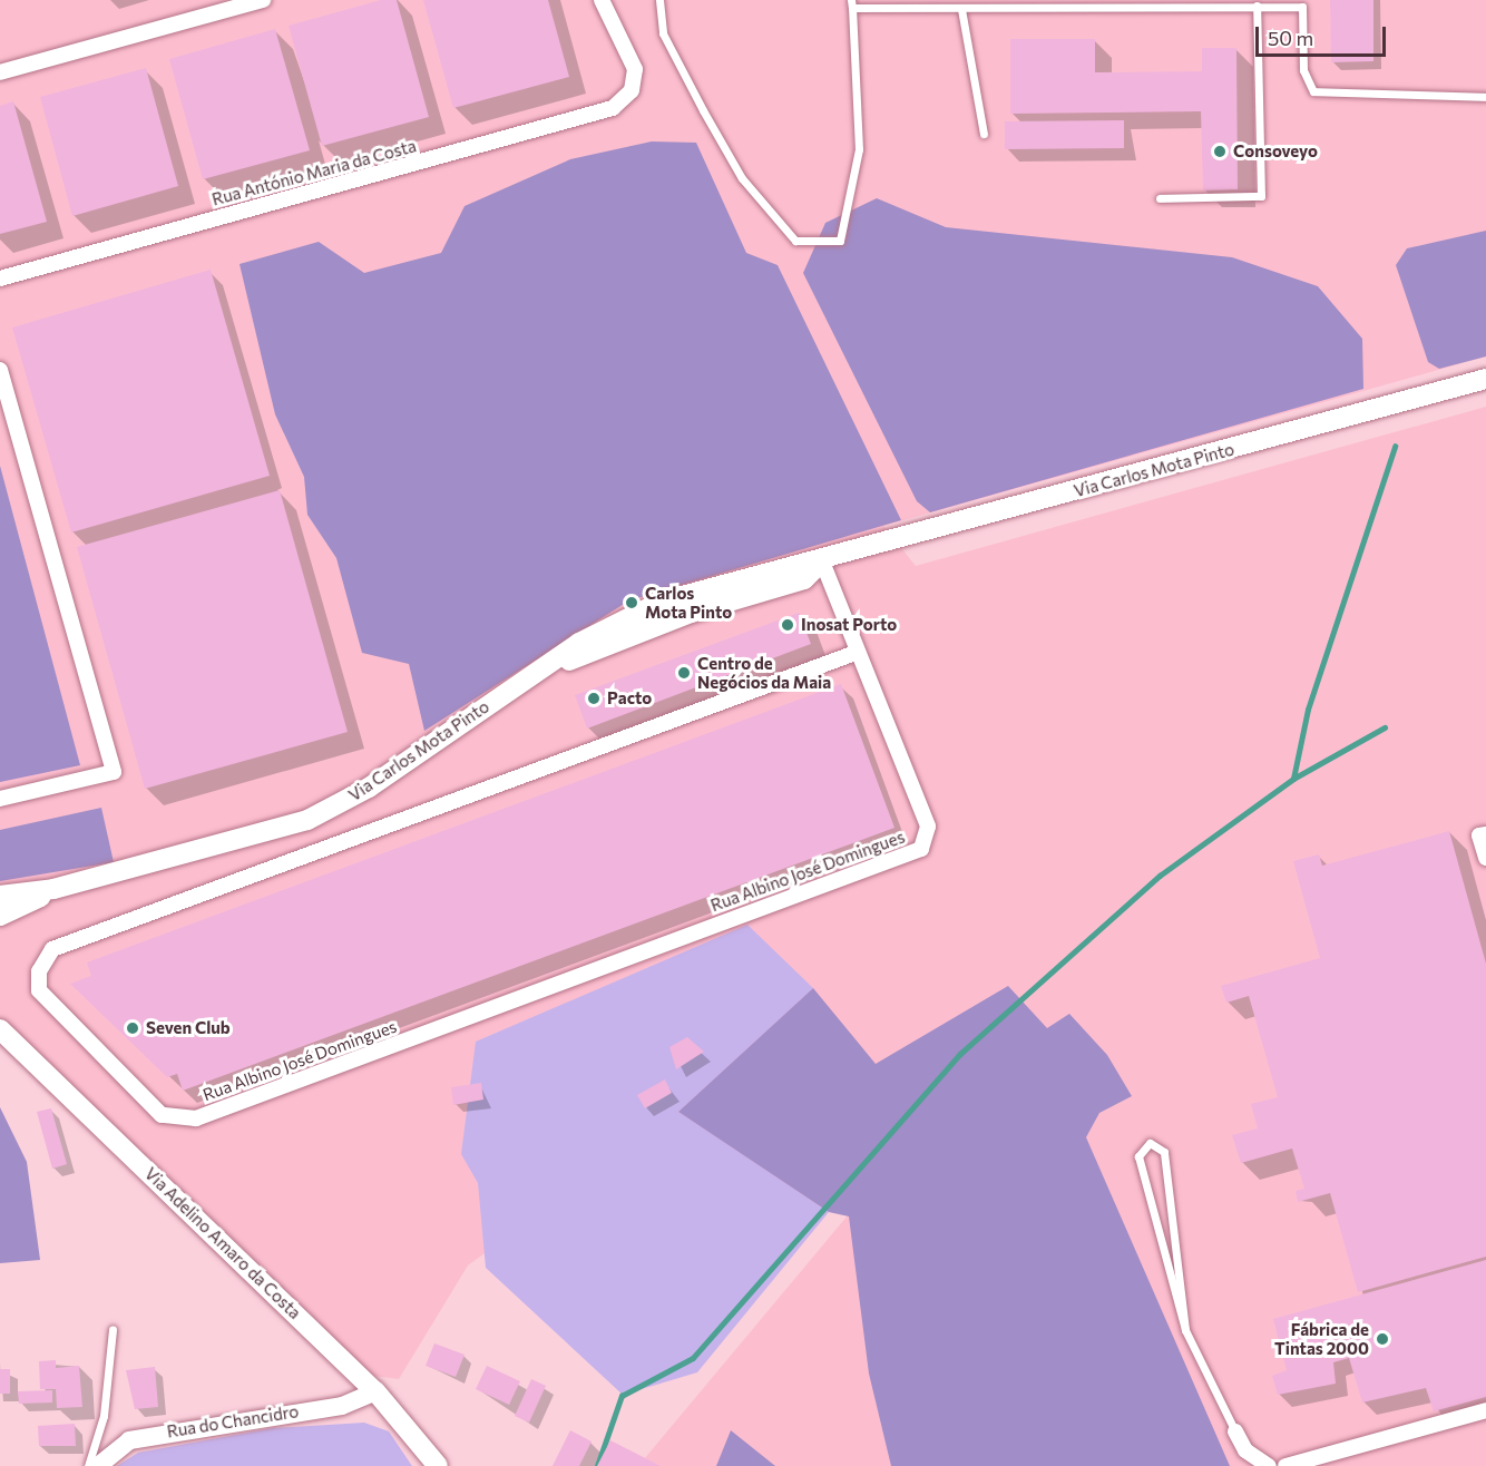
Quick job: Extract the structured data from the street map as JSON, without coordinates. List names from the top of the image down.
{
  "streets": {
    "main road": ["Via Carlos Mota Pinto", "Via Adelino Amaro da Costa"],
    "street": ["Rua António Maria da Costa", "Rua Albino José Domingues", "Rua do Chancidro"]
  },
  "crossings": [
    ["Via Carlos Mota Pinto", "Rua Albino José Domingues"],
    ["Via Adelino Amaro da Costa", "Rua do Chancidro"]
  ],
  "places": [
    "Consoveyo",
    "Carlos Mota Pinto",
    "Inosat Porto",
    "Centro de Negócios da Maia",
    "Pacto",
    "Seven Club",
    "Fábrica de Tintas 2000"
  ],
  "scale_bar": "50 m"
}
